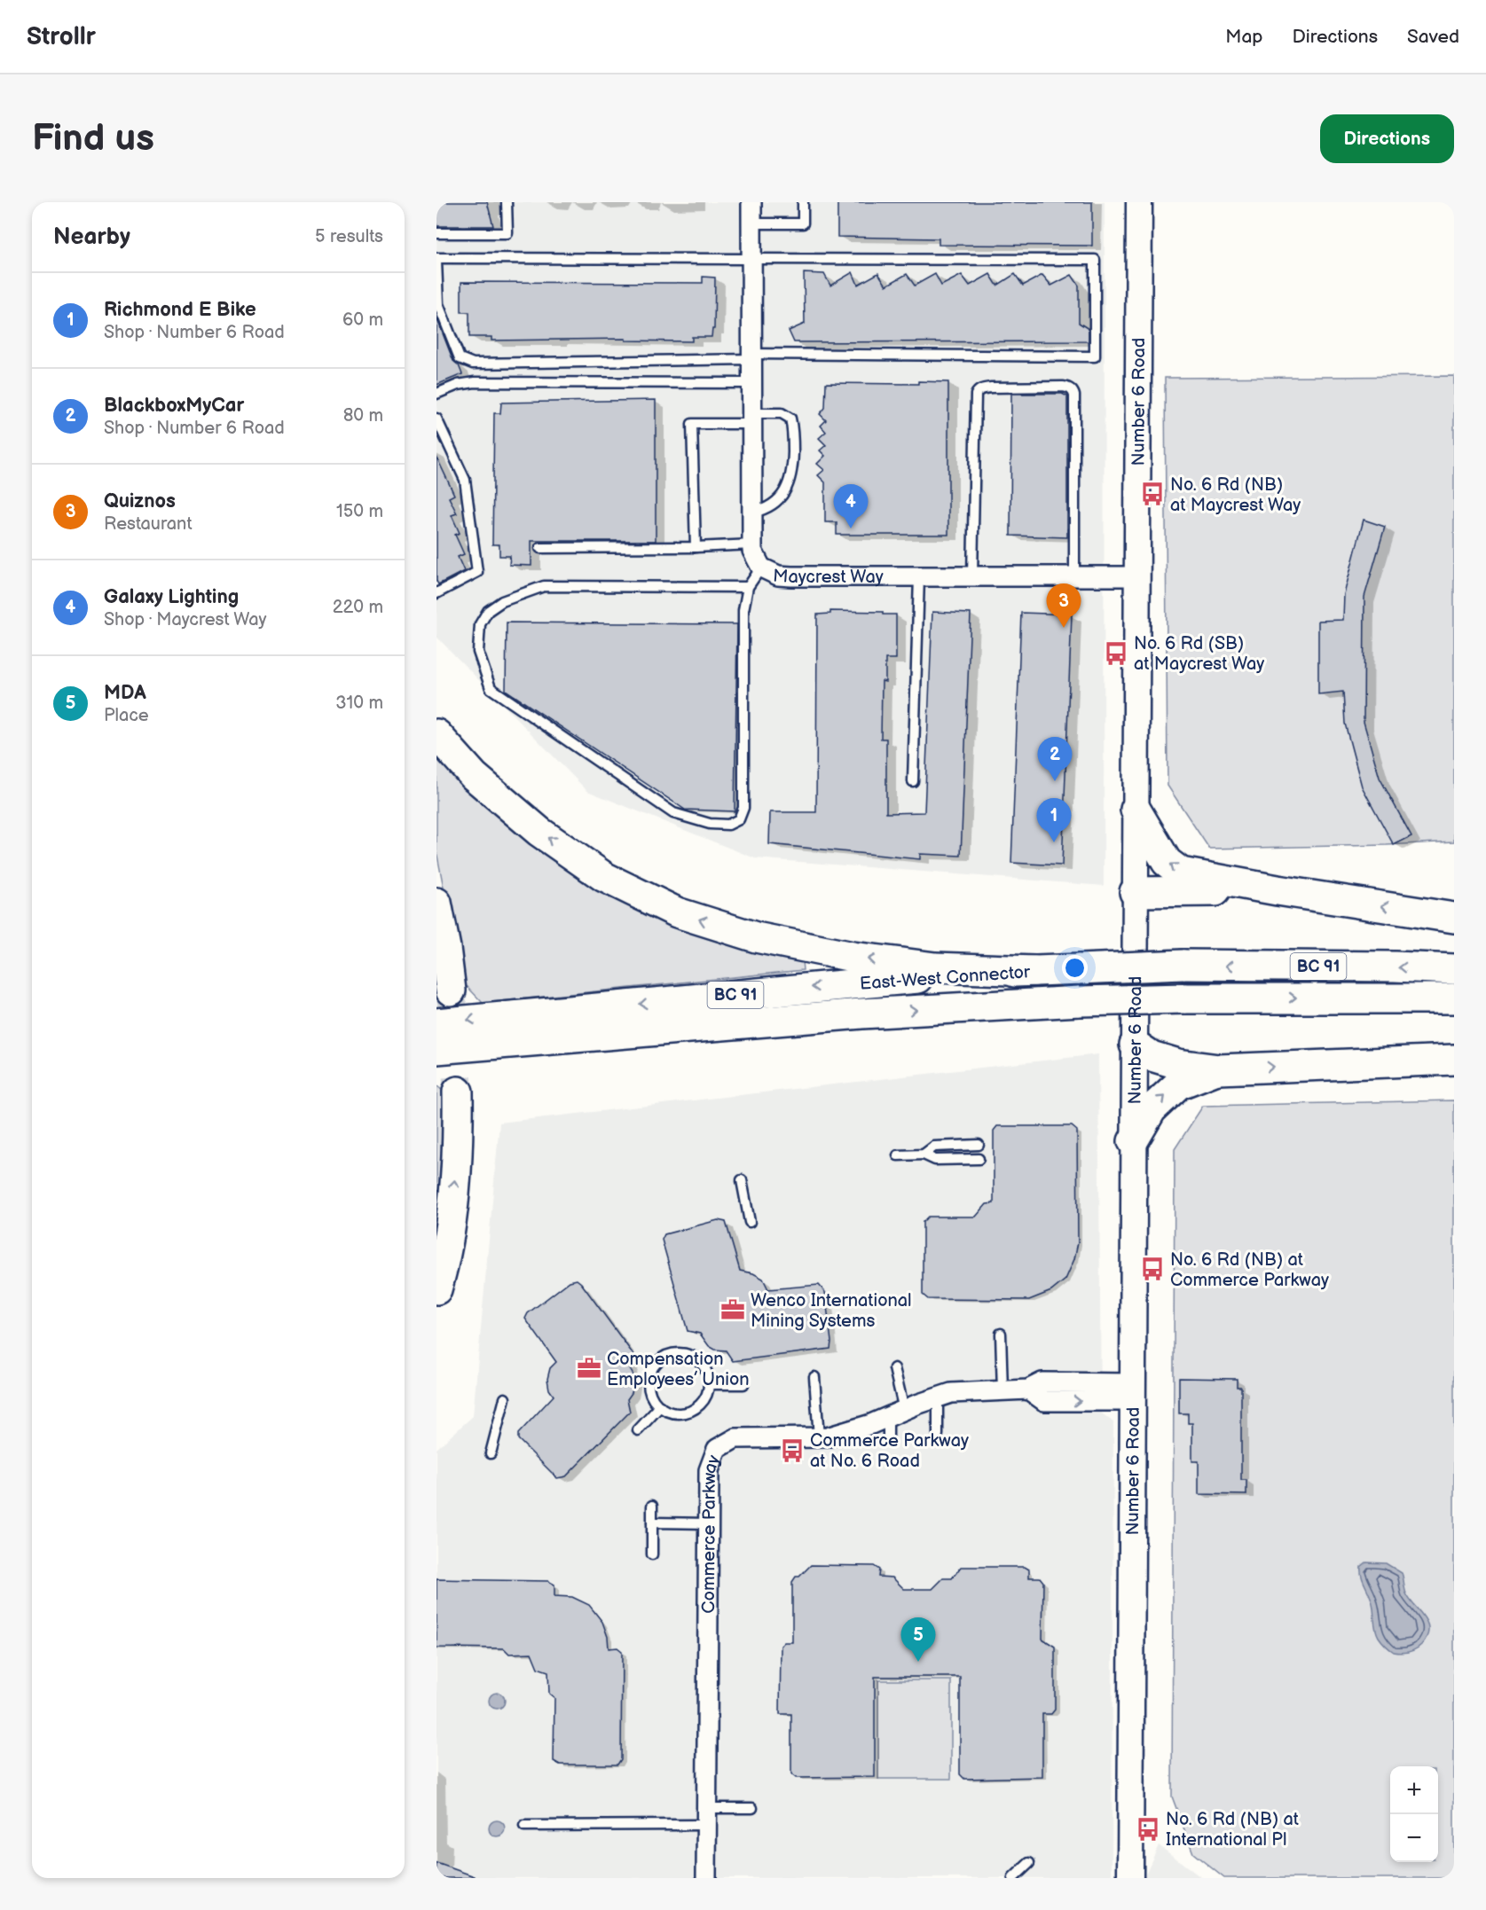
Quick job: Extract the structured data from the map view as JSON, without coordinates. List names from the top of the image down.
{
  "streets": {
    "highway": ["BC 91", "East-West Connector"],
    "main road": ["Number 6 Road"],
    "street": ["Maycrest Way", "Commerce Parkway"]
  },
  "crossings": [
    ["Number 6 Road", "Maycrest Way"],
    ["Number 6 Road", "Commerce Parkway"]
  ],
  "places": {
    "bus stop": [
      "No. 6 Rd (NB) at Maycrest Way",
      "No. 6 Rd (SB) at Maycrest Way",
      "No. 6 Rd (NB) at Commerce Parkway",
      "Commerce Parkway at No. 6 Road",
      "No. 6 Rd (NB) at International Pl"
    ],
    "office": ["Wenco International Mining Systems", "Compensation Employees’ Union"]
  },
  "page": {
    "header": "Strollr",
    "nav": ["Map", "Directions", "Saved"],
    "buttons": "Directions",
    "title": "Find us",
    "heading": ["Nearby", "5 results"],
    "list": [
      {
        "mark": "1",
        "name": "Richmond E Bike",
        "note": "Shop · Number 6 Road",
        "value": "60 m"
      },
      {
        "mark": "2",
        "name": "BlackboxMyCar",
        "note": "Shop · Number 6 Road",
        "value": "80 m"
      },
      {
        "mark": "3",
        "name": "Quiznos",
        "note": "Restaurant",
        "value": "150 m"
      },
      {
        "mark": "4",
        "name": "Galaxy Lighting",
        "note": "Shop · Maycrest Way",
        "value": "220 m"
      },
      {
        "mark": "5",
        "name": "MDA",
        "note": "Place",
        "value": "310 m"
      }
    ],
    "pins": [
      "4",
      "3",
      "2",
      "1",
      "5"
    ],
    "map_buttons": ["+", "−"]
  }
}
